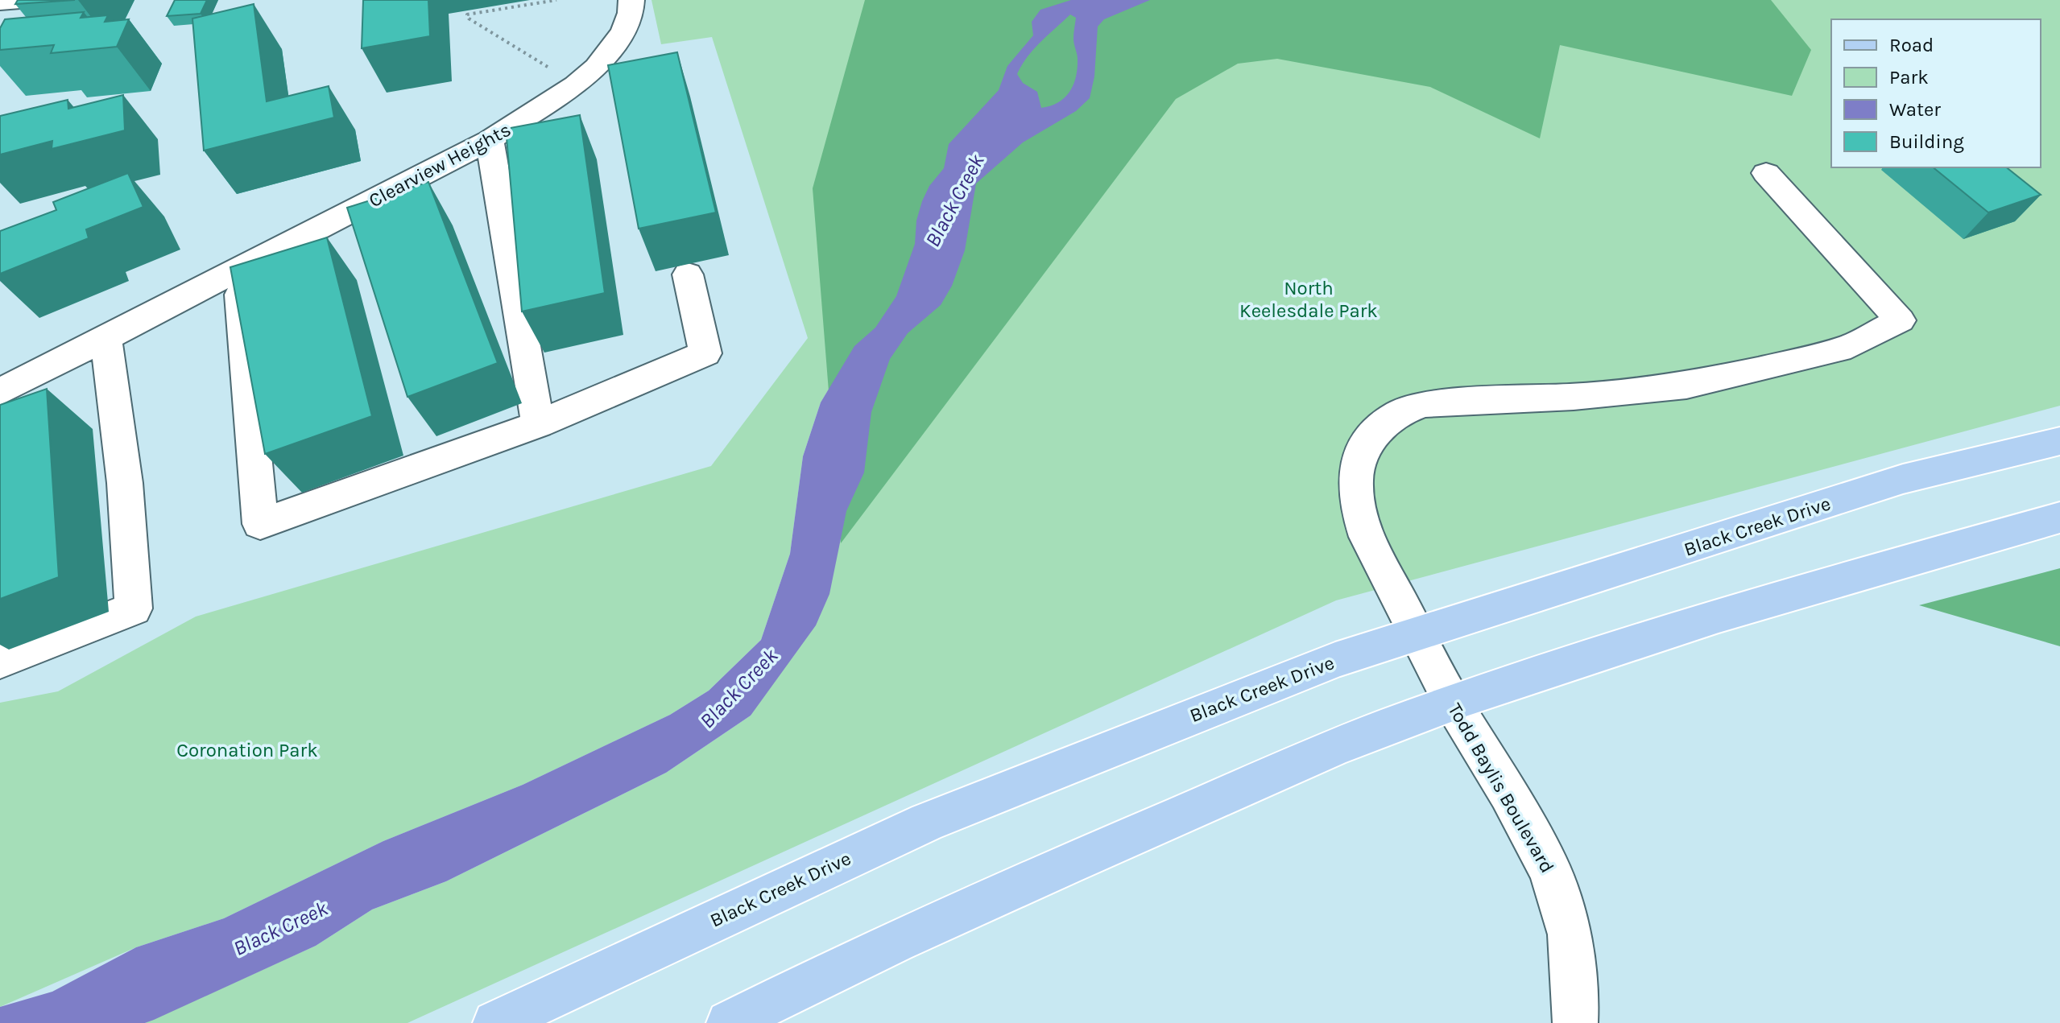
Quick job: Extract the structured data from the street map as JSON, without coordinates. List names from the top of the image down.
{
  "streets": {
    "main road": ["Black Creek Drive"],
    "street": ["Clearview Heights", "Todd Baylis Boulevard"]
  },
  "crossings": [
    ["Black Creek Drive", "Todd Baylis Boulevard"]
  ],
  "water": ["Black Creek"],
  "parks": ["North Keelesdale Park", "Coronation Park"],
  "legend": [
    "Road",
    "Park",
    "Water",
    "Building"
  ]
}
